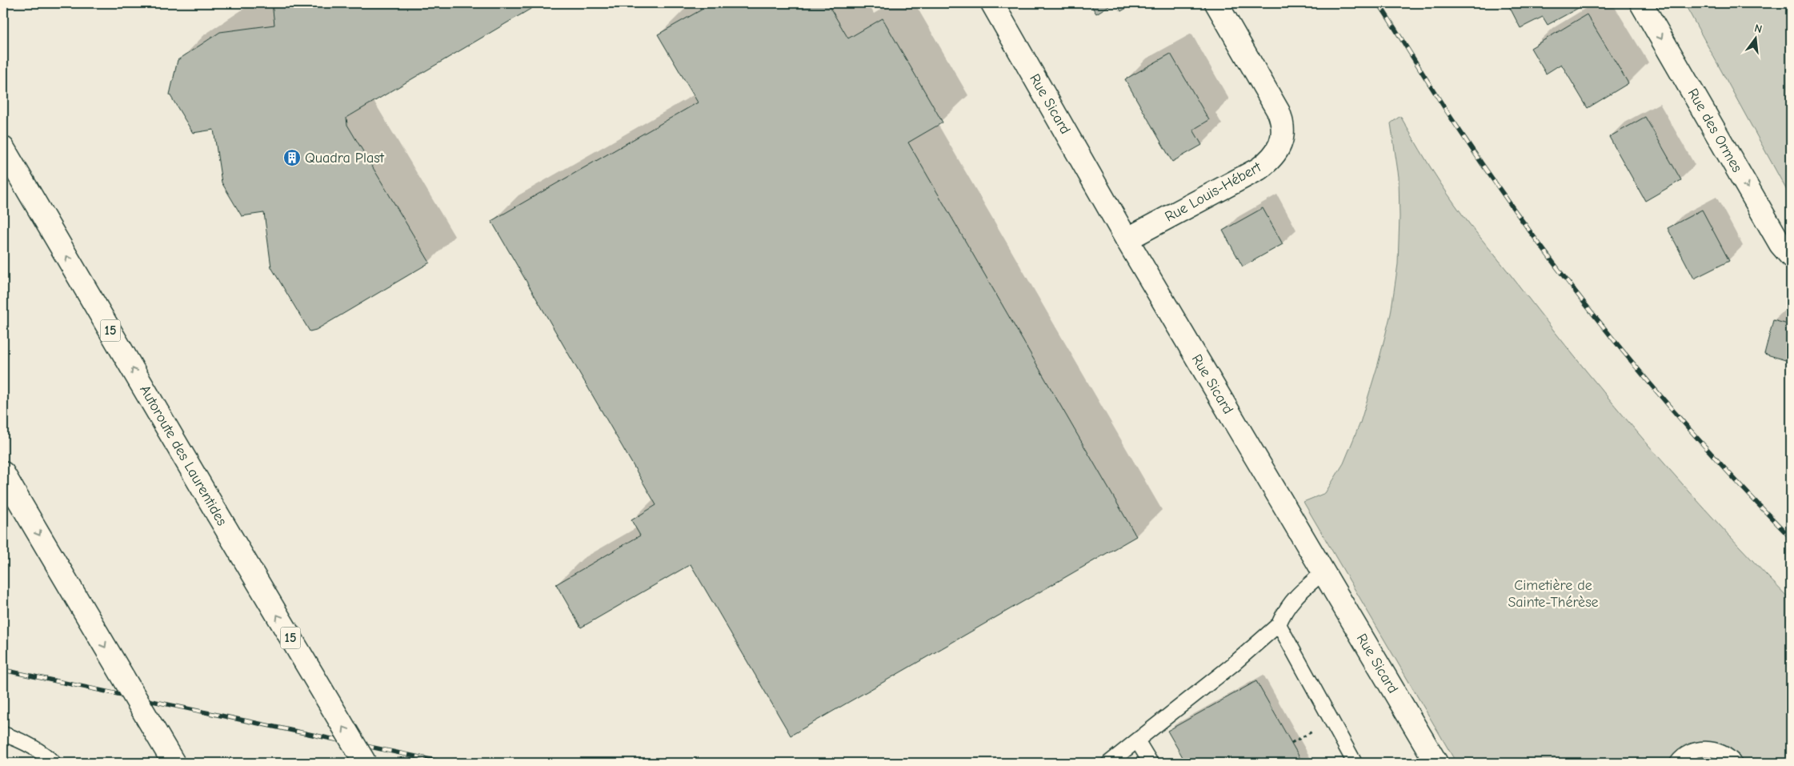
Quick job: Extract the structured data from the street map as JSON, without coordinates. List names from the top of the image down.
{
  "streets": {
    "main road": [
      "Rue Sicard",
      "Rue des Ormes",
      "Rue Louis-Hébert",
      "15",
      "Autoroute des Laurentides"
    ]
  },
  "crossings": [
    ["Rue Sicard", "Rue Louis-Hébert"]
  ],
  "one_way": ["Rue des Ormes"],
  "parks": ["Cimetière de Sainte-Thérèse"],
  "places": {
    "building": ["Quadra Plast"]
  },
  "north": "top"
}
